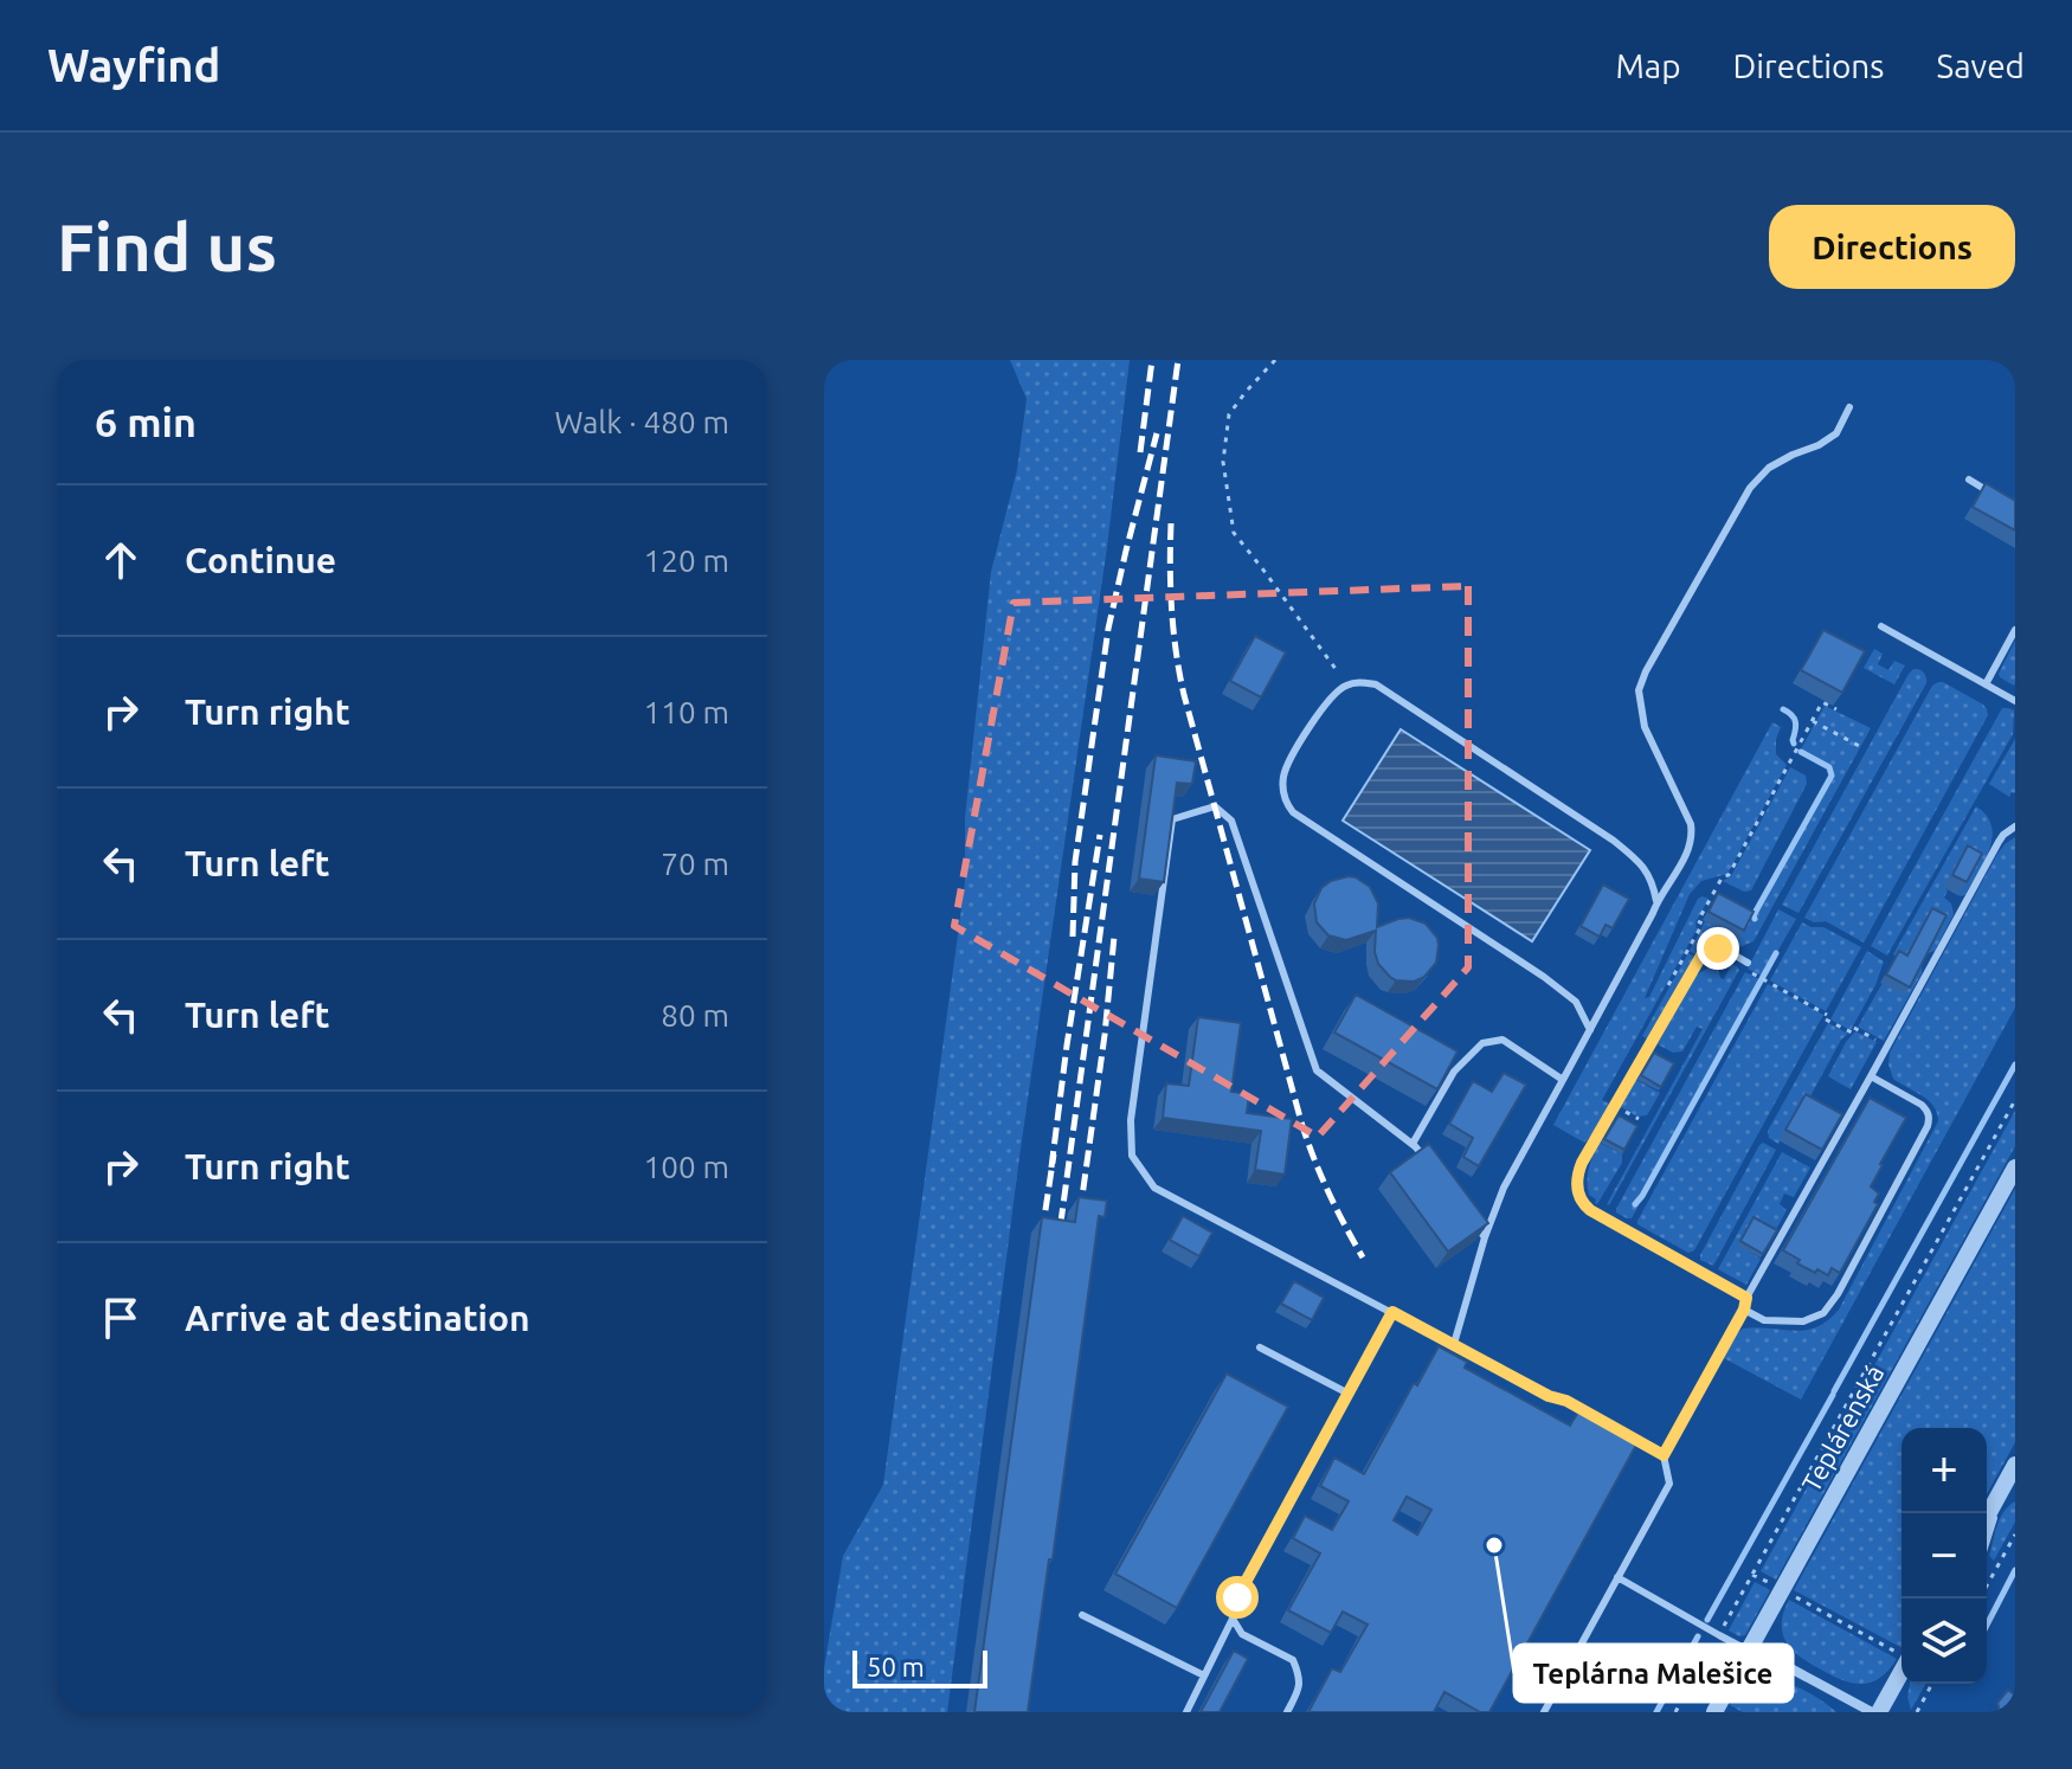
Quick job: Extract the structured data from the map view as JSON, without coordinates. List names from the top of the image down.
{
  "streets": {
    "street": ["Teplárenská"]
  },
  "places": ["Teplárna Malešice"],
  "scale_bar": "50 m",
  "page": {
    "header": "Wayfind",
    "nav": ["Map", "Directions", "Saved"],
    "buttons": "Directions",
    "title": "Find us",
    "heading": ["6 min", "Walk · 480 m"],
    "list": [
      ["Continue", "120 m"],
      ["Turn right", "110 m"],
      ["Turn left", "70 m"],
      ["Turn left", "80 m"],
      ["Turn right", "100 m"],
      "Arrive at destination"
    ],
    "map_buttons": ["+", "−"],
    "scale": "50 m"
  }
}
